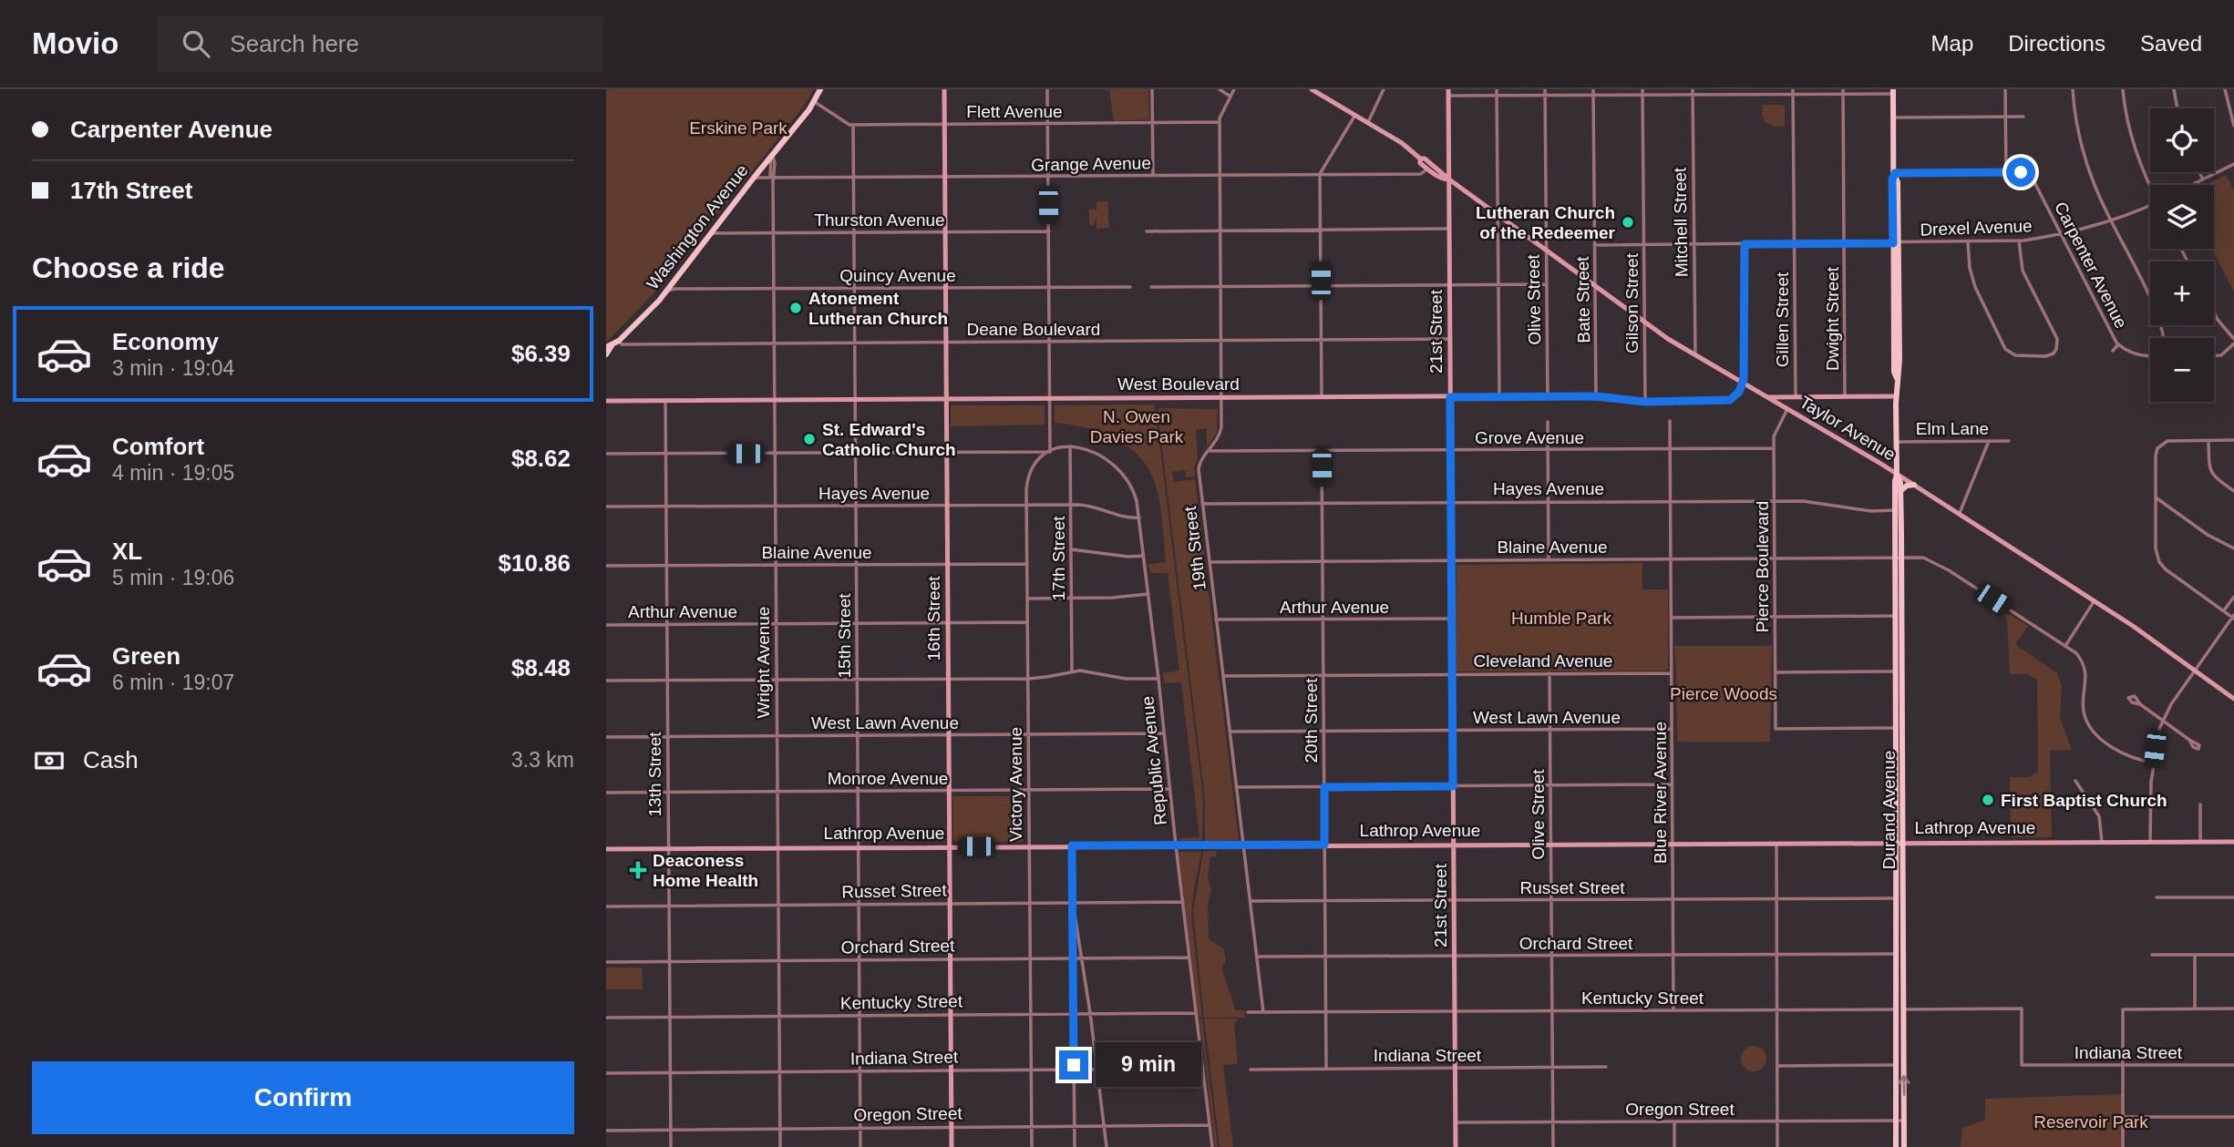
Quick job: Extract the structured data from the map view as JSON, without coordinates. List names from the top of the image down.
{
  "streets": {
    "main road": ["Washington Avenue", "Durand Avenue"],
    "street": [
      "Flett Avenue",
      "Grange Avenue",
      "Thurston Avenue",
      "Mitchell Street",
      "Drexel Avenue",
      "Carpenter Avenue",
      "Quincy Avenue",
      "Olive Street",
      "Bate Street",
      "Gilson Street",
      "Dwight Street",
      "Gillen Street",
      "Deane Boulevard",
      "21st Street",
      "West Boulevard",
      "Taylor Avenue",
      "Elm Lane",
      "Grove Avenue",
      "Hayes Avenue",
      "Blaine Avenue",
      "19th Street",
      "17th Street",
      "Pierce Boulevard",
      "Arthur Avenue",
      "16th Street",
      "15th Street",
      "Cleveland Avenue",
      "Wright Avenue",
      "West Lawn Avenue",
      "20th Street",
      "Republic Avenue",
      "13th Street",
      "Monroe Avenue",
      "Victory Avenue",
      "Blue River Avenue",
      "Lathrop Avenue",
      "Russet Street",
      "Orchard Street",
      "Kentucky Street",
      "Indiana Street",
      "Oregon Street"
    ]
  },
  "crossings": [
    ["Flett Avenue", "19th Street"],
    ["Flett Avenue", "16th Street"],
    ["Flett Avenue", "15th Street"],
    ["Grange Avenue", "Washington Avenue"],
    ["Grange Avenue", "Taylor Avenue"],
    ["Grange Avenue", "19th Street"],
    ["Grange Avenue", "16th Street"],
    ["Grange Avenue", "15th Street"],
    ["Grange Avenue", "Wright Avenue"],
    ["Thurston Avenue", "Washington Avenue"],
    ["Thurston Avenue", "16th Street"],
    ["Thurston Avenue", "15th Street"],
    ["Thurston Avenue", "Wright Avenue"],
    ["Mitchell Street", "Drexel Avenue"],
    ["Mitchell Street", "Taylor Avenue"],
    ["Washington Avenue", "Quincy Avenue"],
    ["Washington Avenue", "Deane Boulevard"],
    ["Washington Avenue", "Wright Avenue"],
    ["Drexel Avenue", "Carpenter Avenue"],
    ["Drexel Avenue", "Bate Street"],
    ["Drexel Avenue", "Gilson Street"],
    ["Drexel Avenue", "Dwight Street"],
    ["Drexel Avenue", "Gillen Street"],
    ["Drexel Avenue", "Durand Avenue"],
    ["Carpenter Avenue", "Durand Avenue"],
    ["Quincy Avenue", "16th Street"],
    ["Quincy Avenue", "15th Street"],
    ["Quincy Avenue", "Wright Avenue"],
    ["Olive Street", "West Boulevard"],
    ["Olive Street", "Taylor Avenue"],
    ["Olive Street", "Cleveland Avenue"],
    ["Olive Street", "West Lawn Avenue"],
    ["Olive Street", "Lathrop Avenue"],
    ["Olive Street", "Russet Street"],
    ["Olive Street", "Orchard Street"],
    ["Olive Street", "Kentucky Street"],
    ["Olive Street", "Indiana Street"],
    ["Olive Street", "Oregon Street"],
    ["Bate Street", "West Boulevard"],
    ["Bate Street", "Taylor Avenue"],
    ["Gilson Street", "West Boulevard"],
    ["Gilson Street", "Taylor Avenue"],
    ["Deane Boulevard", "21st Street"],
    ["Deane Boulevard", "19th Street"],
    ["Deane Boulevard", "16th Street"],
    ["Deane Boulevard", "15th Street"],
    ["Deane Boulevard", "Wright Avenue"],
    ["21st Street", "West Boulevard"],
    ["21st Street", "Taylor Avenue"],
    ["21st Street", "Grove Avenue"],
    ["21st Street", "Hayes Avenue"],
    ["21st Street", "Blaine Avenue"],
    ["21st Street", "Arthur Avenue"],
    ["21st Street", "Cleveland Avenue"],
    ["21st Street", "West Lawn Avenue"],
    ["21st Street", "Lathrop Avenue"],
    ["21st Street", "Russet Street"],
    ["21st Street", "Orchard Street"],
    ["21st Street", "Kentucky Street"],
    ["21st Street", "Indiana Street"],
    ["21st Street", "Oregon Street"],
    ["West Boulevard", "Taylor Avenue"],
    ["West Boulevard", "19th Street"],
    ["West Boulevard", "16th Street"],
    ["West Boulevard", "15th Street"],
    ["West Boulevard", "Wright Avenue"],
    ["West Boulevard", "13th Street"],
    ["Taylor Avenue", "Pierce Boulevard"],
    ["Taylor Avenue", "Durand Avenue"],
    ["Elm Lane", "Durand Avenue"],
    ["Grove Avenue", "19th Street"],
    ["Grove Avenue", "Pierce Boulevard"],
    ["Grove Avenue", "20th Street"],
    ["Grove Avenue", "Blue River Avenue"],
    ["Hayes Avenue", "19th Street"],
    ["Hayes Avenue", "17th Street"],
    ["Hayes Avenue", "Pierce Boulevard"],
    ["Hayes Avenue", "16th Street"],
    ["Hayes Avenue", "15th Street"],
    ["Hayes Avenue", "Wright Avenue"],
    ["Hayes Avenue", "20th Street"],
    ["Hayes Avenue", "Republic Avenue"],
    ["Hayes Avenue", "13th Street"],
    ["Hayes Avenue", "Victory Avenue"],
    ["Hayes Avenue", "Blue River Avenue"],
    ["Hayes Avenue", "Durand Avenue"],
    ["Blaine Avenue", "19th Street"],
    ["Blaine Avenue", "Pierce Boulevard"],
    ["Blaine Avenue", "16th Street"],
    ["Blaine Avenue", "15th Street"],
    ["Blaine Avenue", "Wright Avenue"],
    ["Blaine Avenue", "20th Street"],
    ["Blaine Avenue", "13th Street"],
    ["Blaine Avenue", "Victory Avenue"],
    ["Blaine Avenue", "Blue River Avenue"],
    ["Blaine Avenue", "Durand Avenue"],
    ["19th Street", "Arthur Avenue"],
    ["19th Street", "Cleveland Avenue"],
    ["19th Street", "West Lawn Avenue"],
    ["19th Street", "Lathrop Avenue"],
    ["19th Street", "Russet Street"],
    ["19th Street", "Orchard Street"],
    ["19th Street", "Kentucky Street"],
    ["17th Street", "Republic Avenue"],
    ["Pierce Boulevard", "Durand Avenue"],
    ["Arthur Avenue", "16th Street"],
    ["Arthur Avenue", "15th Street"],
    ["Arthur Avenue", "Wright Avenue"],
    ["Arthur Avenue", "20th Street"],
    ["Arthur Avenue", "13th Street"],
    ["Arthur Avenue", "Victory Avenue"],
    ["16th Street", "West Lawn Avenue"],
    ["16th Street", "Monroe Avenue"],
    ["16th Street", "Lathrop Avenue"],
    ["16th Street", "Russet Street"],
    ["16th Street", "Orchard Street"],
    ["16th Street", "Kentucky Street"],
    ["16th Street", "Indiana Street"],
    ["16th Street", "Oregon Street"],
    ["15th Street", "West Lawn Avenue"],
    ["15th Street", "Monroe Avenue"],
    ["15th Street", "Lathrop Avenue"],
    ["15th Street", "Russet Street"],
    ["15th Street", "Orchard Street"],
    ["15th Street", "Kentucky Street"],
    ["15th Street", "Indiana Street"],
    ["15th Street", "Oregon Street"],
    ["Cleveland Avenue", "20th Street"],
    ["Cleveland Avenue", "Blue River Avenue"],
    ["Wright Avenue", "West Lawn Avenue"],
    ["Wright Avenue", "Monroe Avenue"],
    ["Wright Avenue", "Lathrop Avenue"],
    ["Wright Avenue", "Russet Street"],
    ["Wright Avenue", "Orchard Street"],
    ["Wright Avenue", "Kentucky Street"],
    ["Wright Avenue", "Indiana Street"],
    ["Wright Avenue", "Oregon Street"],
    ["West Lawn Avenue", "20th Street"],
    ["West Lawn Avenue", "Republic Avenue"],
    ["West Lawn Avenue", "13th Street"],
    ["West Lawn Avenue", "Victory Avenue"],
    ["West Lawn Avenue", "Blue River Avenue"],
    ["20th Street", "Lathrop Avenue"],
    ["20th Street", "Russet Street"],
    ["20th Street", "Orchard Street"],
    ["20th Street", "Kentucky Street"],
    ["20th Street", "Indiana Street"],
    ["Republic Avenue", "Monroe Avenue"],
    ["Republic Avenue", "Lathrop Avenue"],
    ["Republic Avenue", "Russet Street"],
    ["Republic Avenue", "Orchard Street"],
    ["Republic Avenue", "Kentucky Street"],
    ["Republic Avenue", "Indiana Street"],
    ["Republic Avenue", "Oregon Street"],
    ["13th Street", "Monroe Avenue"],
    ["13th Street", "Lathrop Avenue"],
    ["13th Street", "Russet Street"],
    ["13th Street", "Orchard Street"],
    ["13th Street", "Kentucky Street"],
    ["13th Street", "Indiana Street"],
    ["13th Street", "Oregon Street"],
    ["Monroe Avenue", "Victory Avenue"],
    ["Victory Avenue", "Lathrop Avenue"],
    ["Victory Avenue", "Russet Street"],
    ["Victory Avenue", "Orchard Street"],
    ["Victory Avenue", "Kentucky Street"],
    ["Victory Avenue", "Indiana Street"],
    ["Victory Avenue", "Oregon Street"],
    ["Blue River Avenue", "Lathrop Avenue"],
    ["Blue River Avenue", "Russet Street"],
    ["Blue River Avenue", "Orchard Street"],
    ["Blue River Avenue", "Kentucky Street"],
    ["Durand Avenue", "Lathrop Avenue"],
    ["Durand Avenue", "Russet Street"],
    ["Durand Avenue", "Orchard Street"],
    ["Durand Avenue", "Kentucky Street"],
    ["Durand Avenue", "Oregon Street"],
    ["Kentucky Street", "Indiana Street"]
  ],
  "parks": [
    "Erskine Park",
    "N. Owen Davies Park",
    "Humble Park",
    "Pierce Woods",
    "Reservoir Park"
  ],
  "places": {
    "other": [
      "Lutheran Church of the Redeemer",
      "Atonement Lutheran Church",
      "St. Edward's Catholic Church",
      "First Baptist Church"
    ],
    "health": ["Deaconess Home Health"]
  },
  "page": {
    "header": "Movio",
    "search": "Search here",
    "nav": ["Map", "Directions", "Saved"],
    "banner": ["Carpenter Avenue", "17th Street"],
    "map_buttons": ["+", "−"],
    "heading": "Choose a ride",
    "list": [
      {
        "name": "Economy",
        "note": "3 min · 19:04",
        "value": "$6.39"
      },
      {
        "name": "Comfort",
        "note": "4 min · 19:05",
        "value": "$8.62"
      },
      {
        "name": "XL",
        "note": "5 min · 19:06",
        "value": "$10.86"
      },
      {
        "name": "Green",
        "note": "6 min · 19:07",
        "value": "$8.48"
      }
    ],
    "pay": ["Cash", "3.3 km"],
    "bubble": "9 min",
    "buttons": "Confirm"
  }
}
